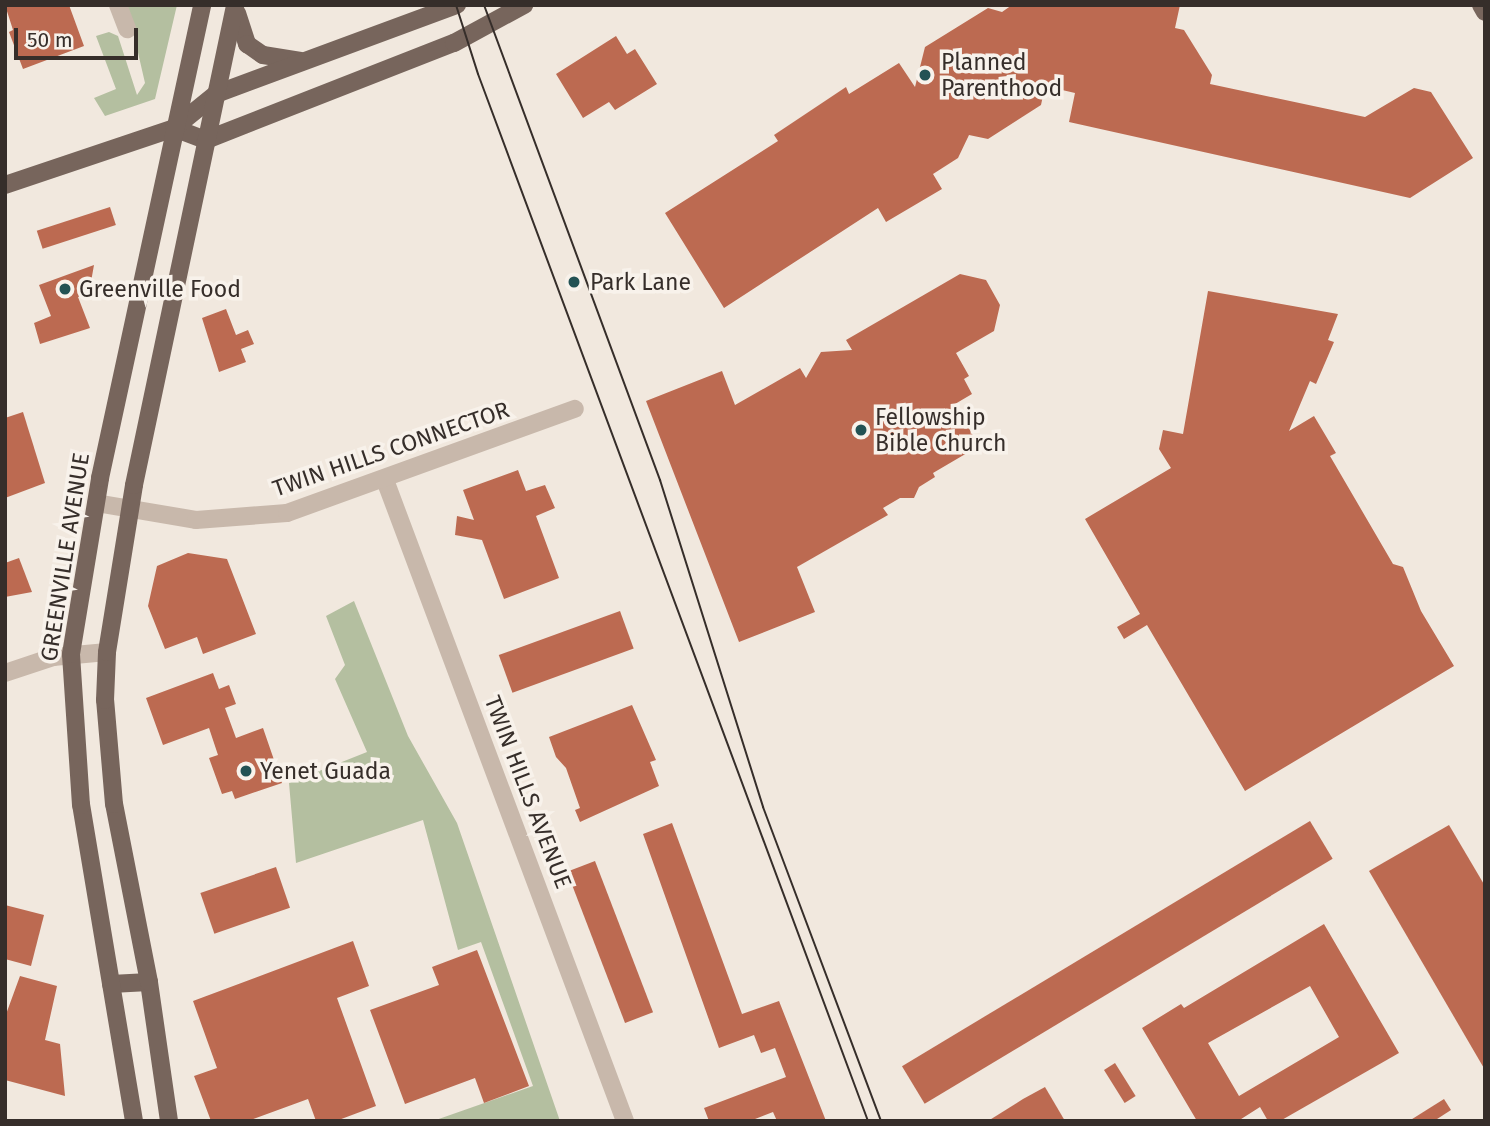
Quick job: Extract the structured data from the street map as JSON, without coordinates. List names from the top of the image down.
{
  "streets": {
    "main road": ["GREENVILLE AVENUE"],
    "street": ["TWIN HILLS CONNECTOR", "TWIN HILLS AVENUE"]
  },
  "crossings": [
    ["TWIN HILLS CONNECTOR", "GREENVILLE AVENUE"],
    ["TWIN HILLS CONNECTOR", "TWIN HILLS AVENUE"]
  ],
  "places": [
    "Planned Parenthood",
    "Park Lane",
    "Greenville Food",
    "Fellowship Bible Church",
    "Yenet Guada"
  ],
  "scale_bar": "50 m"
}
